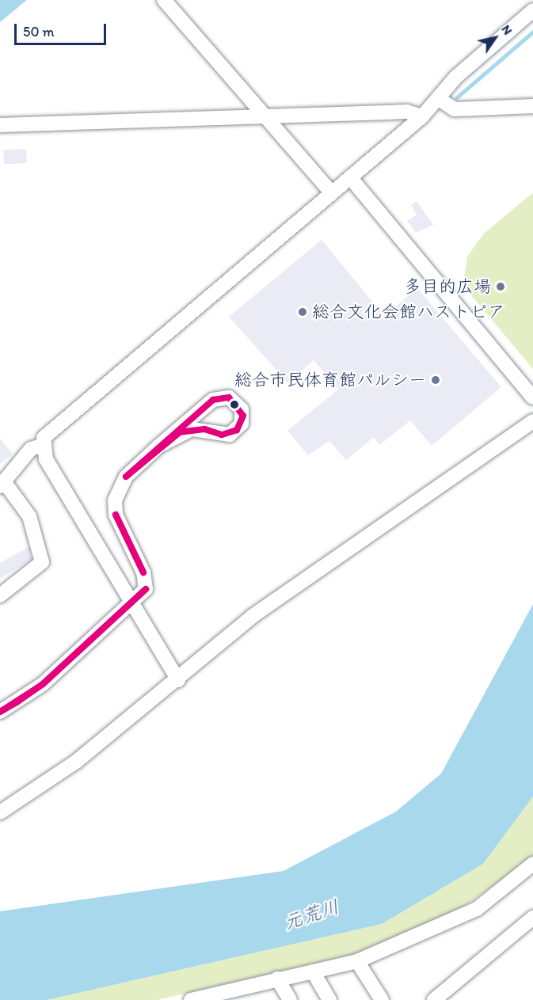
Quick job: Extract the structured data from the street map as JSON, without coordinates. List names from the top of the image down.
{
  "water": ["元荒川"],
  "places": ["多目的広場", "総合文化会館ハストピア", "総合市民体育館パルシー"],
  "scale_bar": "50 m",
  "north": "top right"
}
